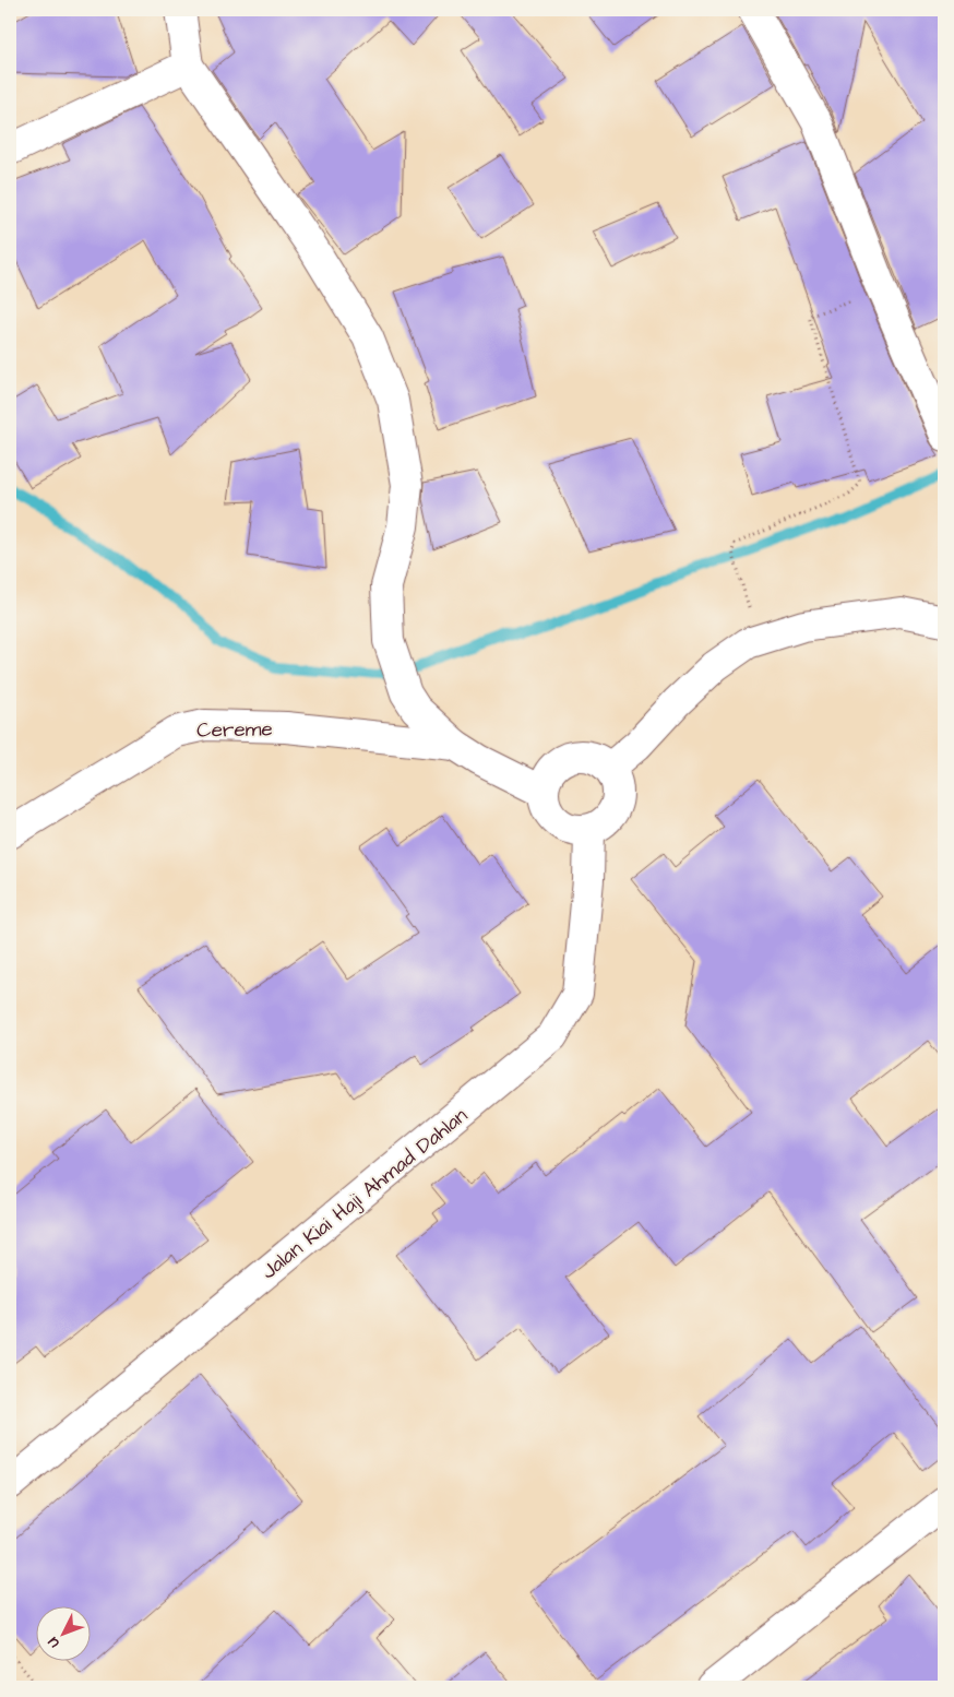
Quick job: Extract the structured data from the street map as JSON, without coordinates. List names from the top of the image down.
{
  "streets": {
    "street": ["Cereme", "Jalan Kiai Haji Ahmad Dahlan"]
  },
  "north": "bottom left"
}
